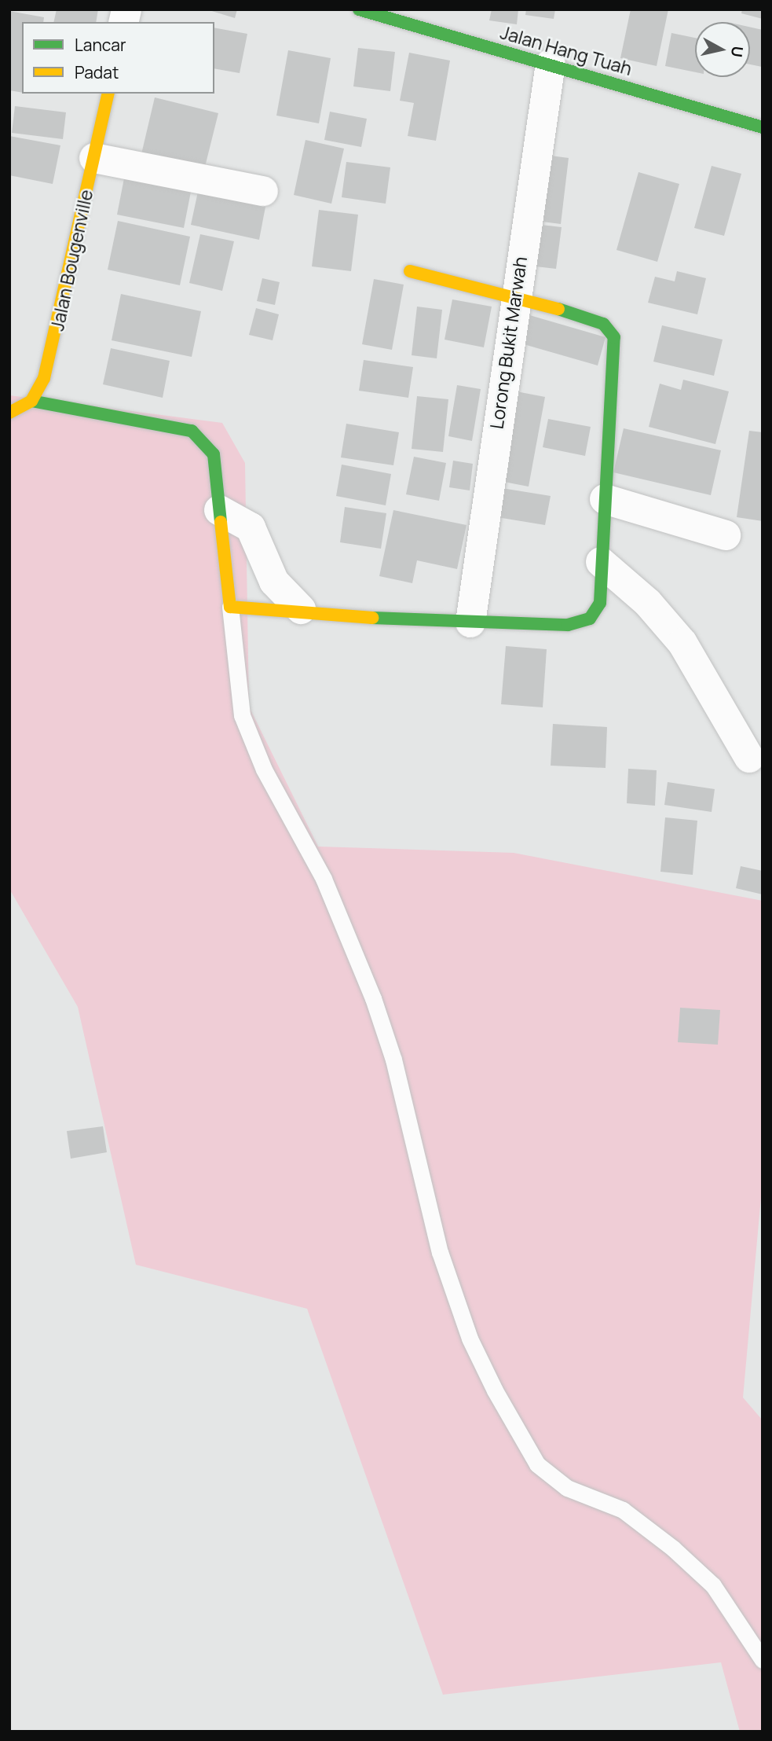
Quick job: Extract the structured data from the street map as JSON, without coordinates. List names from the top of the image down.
{
  "streets": {
    "street": ["Jalan Hang Tuah", "Jalan Bougenville", "Lorong Bukit Marwah"]
  },
  "crossings": [
    ["Jalan Hang Tuah", "Lorong Bukit Marwah"]
  ],
  "legend": ["Lancar", "Padat"],
  "north": "right"
}
